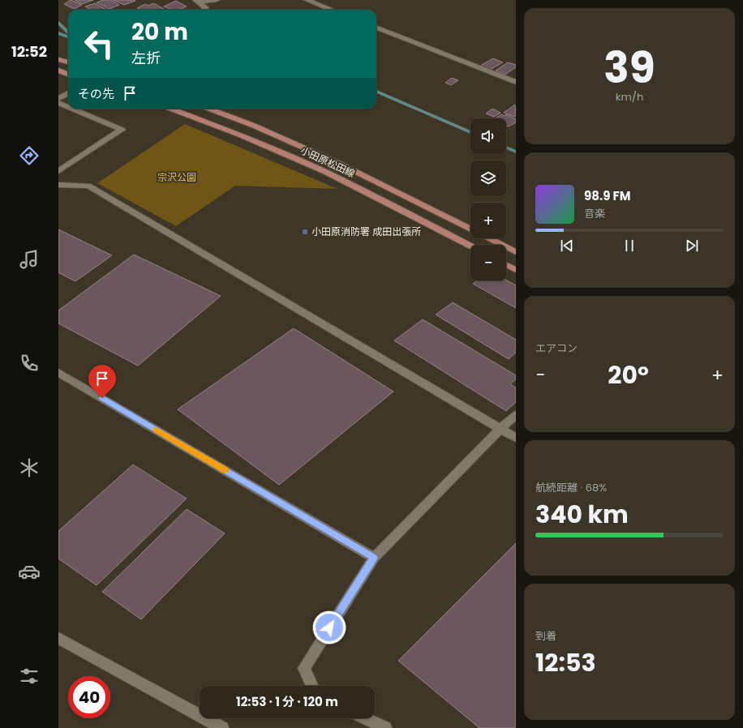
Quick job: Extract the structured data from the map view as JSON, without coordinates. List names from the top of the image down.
{
  "streets": {
    "main road": ["小田原松田線"]
  },
  "parks": ["宗沢公園"],
  "places": ["小田原消防署 成田出張所"],
  "page": {
    "tabs": "12:52",
    "tile": [
      ["39", "km/h"],
      "エアコン",
      ["航続距離 · 68%", "340 km"],
      ["到着", "12:53"]
    ],
    "turn": ["20 m", "左折"],
    "then": "その先",
    "map_buttons": ["+", "−"],
    "song": ["98.9 FM", "音楽"],
    "heat": ["−", "20°", "+"],
    "limit": "40",
    "trip": "12:53 · 1 分 · 120 m"
  }
}
